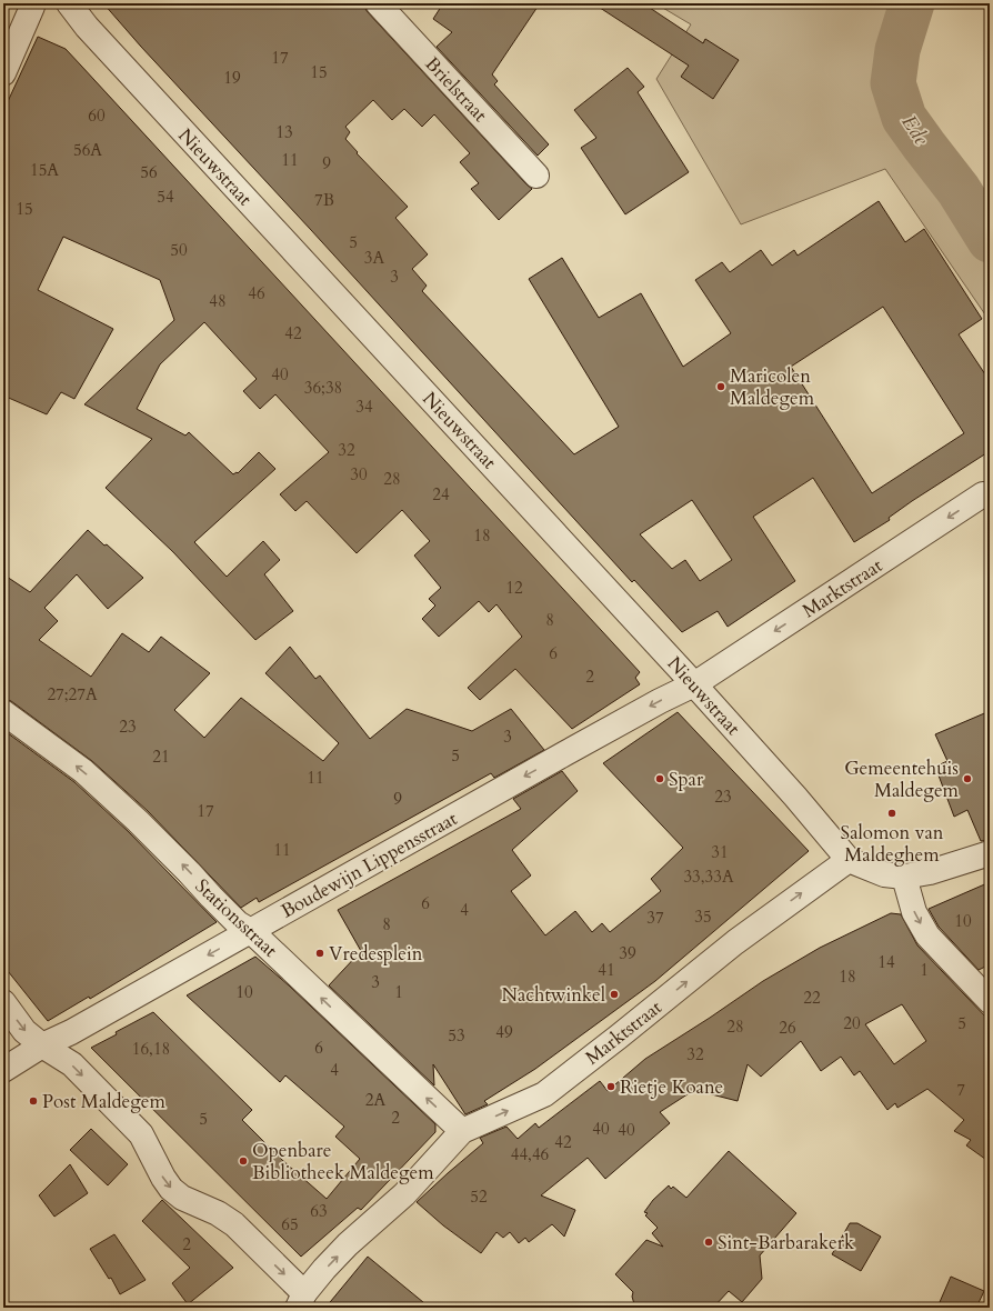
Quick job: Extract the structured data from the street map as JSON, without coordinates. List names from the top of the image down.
{
  "streets": {
    "street": [
      "Brielstraat",
      "Nieuwstraat",
      "Marktstraat",
      "Boudewijn Lippensstraat",
      "Stationsstraat"
    ]
  },
  "crossings": [
    ["Nieuwstraat", "Marktstraat"],
    ["Nieuwstraat", "Boudewijn Lippensstraat"],
    ["Marktstraat", "Boudewijn Lippensstraat"],
    ["Marktstraat", "Stationsstraat"],
    ["Boudewijn Lippensstraat", "Stationsstraat"]
  ],
  "one_way": ["Boudewijn Lippensstraat", "Stationsstraat"],
  "water": ["Ede"],
  "places": [
    "Maricolen Maldegem",
    "Spar",
    "Gemeentehuis Maldegem",
    "Salomon van Maldeghem",
    "Vredesplein",
    "Nachtwinkel",
    "Rietje Koane",
    "Post Maldegem",
    "Openbare Bibliotheek Maldegem",
    "Sint-Barbarakerk"
  ],
  "house_numbers": [
    "17",
    "15",
    "19",
    "60",
    "13",
    "56A",
    "11",
    "9",
    "15A",
    "56",
    "54",
    "7B",
    "15",
    "5",
    "50",
    "3A",
    "3",
    "46",
    "48",
    "42",
    "40",
    "36;38",
    "34",
    "32",
    "30",
    "28",
    "24",
    "18",
    "12",
    "8",
    "6",
    "2",
    "27;27A",
    "23",
    "3",
    "5",
    "21",
    "11",
    "23",
    "9",
    "17",
    "11",
    "31",
    "33,33A",
    "6",
    "4",
    "35",
    "37",
    "10",
    "8",
    "39",
    "14",
    "41",
    "1",
    "18",
    "3",
    "10",
    "1",
    "22",
    "20",
    "5",
    "28",
    "26",
    "49",
    "53",
    "6",
    "16,18",
    "32",
    "4",
    "7",
    "2A",
    "2",
    "5",
    "40",
    "40",
    "42",
    "44,46",
    "52",
    "63",
    "65",
    "2"
  ]
}
